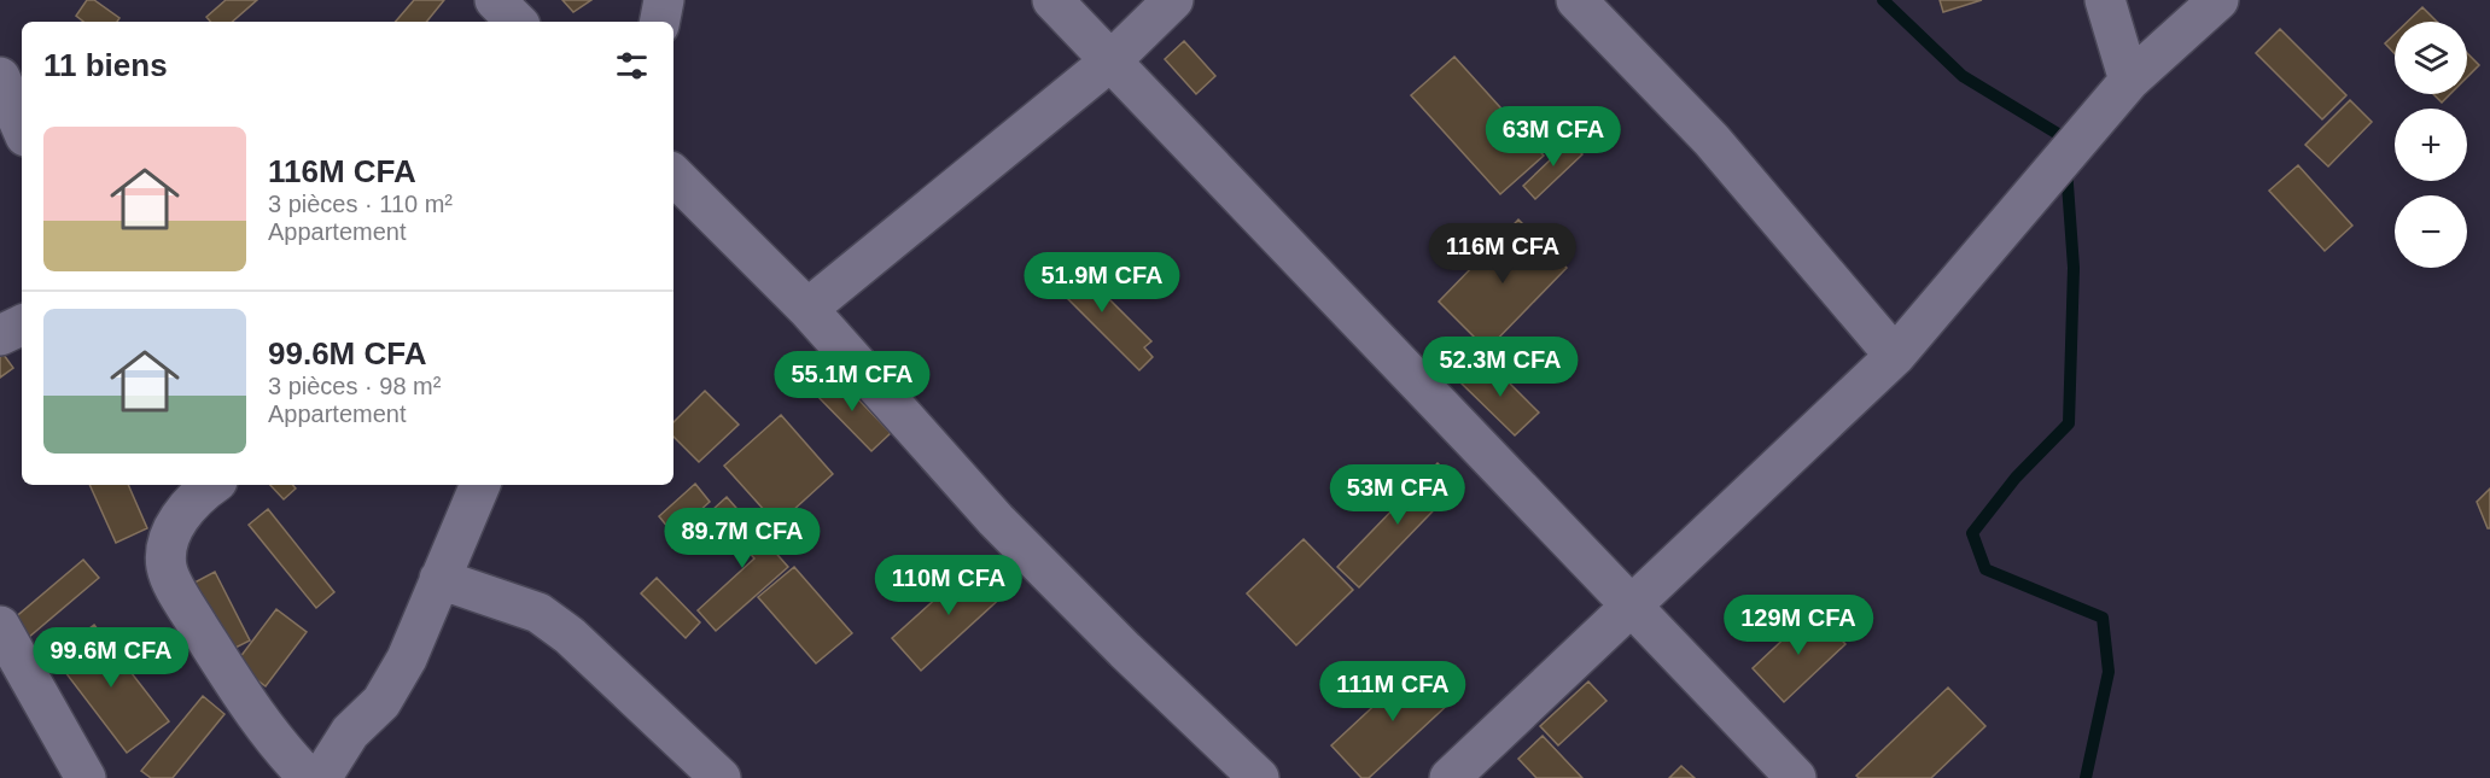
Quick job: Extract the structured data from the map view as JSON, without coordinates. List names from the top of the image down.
{
  "page": {
    "map_buttons": ["+", "−"],
    "heading": "11 biens",
    "price": [
      "63M CFA",
      "116M CFA",
      "51.9M CFA",
      "52.3M CFA",
      "55.1M CFA",
      "53M CFA",
      "89.7M CFA",
      "110M CFA",
      "129M CFA",
      "99.6M CFA",
      "111M CFA"
    ],
    "list": [
      {
        "name": "116M CFA",
        "note": "3 pièces · 110 m² · Appartement"
      },
      {
        "name": "99.6M CFA",
        "note": "3 pièces · 98 m² · Appartement"
      }
    ]
  }
}
